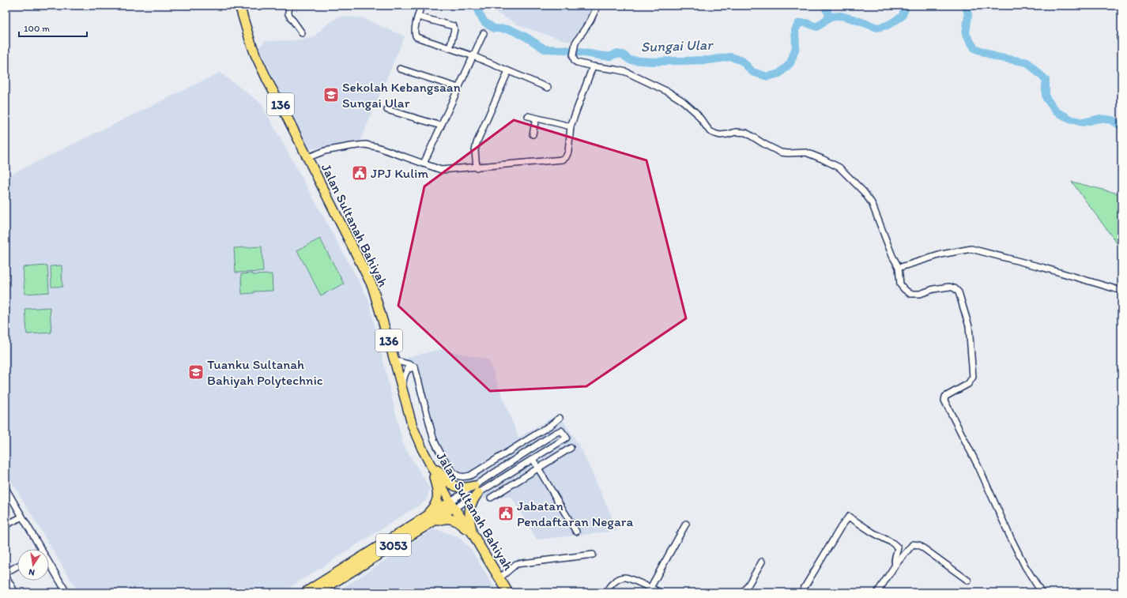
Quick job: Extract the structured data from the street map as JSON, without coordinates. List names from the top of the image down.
{
  "streets": {
    "main road": ["136", "Jalan Sultanah Bahiyah", "3053"]
  },
  "crossings": [
    ["Jalan Sultanah Bahiyah", "3053"]
  ],
  "water": ["Sungai Ular"],
  "places": {
    "school or university": ["Sekolah Kebangsaan Sungai Ular", "Tuanku Sultanah Bahiyah Polytechnic"],
    "public building": ["JPJ Kulim", "Jabatan Pendaftaran Negara"]
  },
  "scale_bar": "100 m",
  "north": "bottom"
}
